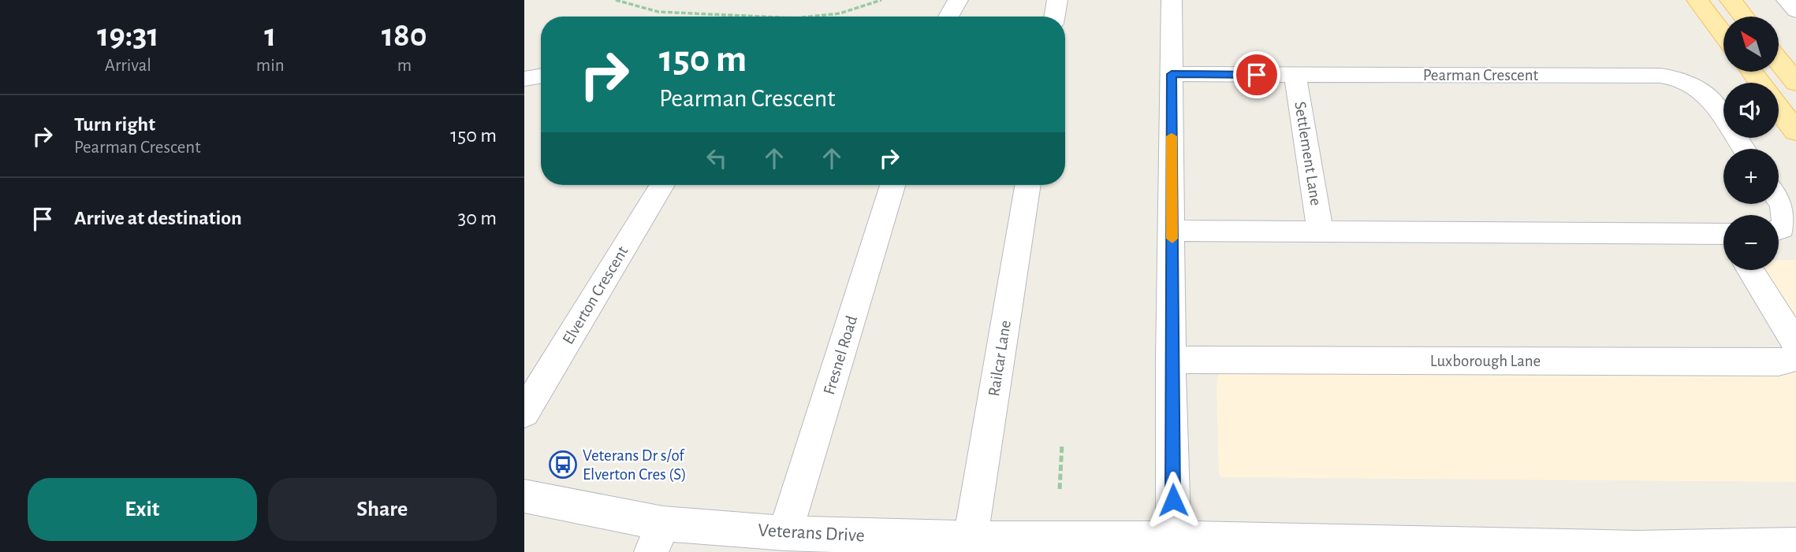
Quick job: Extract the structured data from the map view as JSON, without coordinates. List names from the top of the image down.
{
  "streets": {
    "street": [
      "Pearman Crescent",
      "Settlement Lane",
      "Elverton Crescent",
      "Fresnel Road",
      "Railcar Lane",
      "Luxborough Lane",
      "Veterans Drive"
    ]
  },
  "crossings": [
    ["Pearman Crescent", "Settlement Lane"],
    ["Fresnel Road", "Veterans Drive"],
    ["Railcar Lane", "Veterans Drive"]
  ],
  "places": {
    "bus stop": ["Veterans Dr s/of Elverton Cres (S)"]
  },
  "north": "top left",
  "page": {
    "eta": [
      "19:31",
      "Arrival",
      "1",
      "min",
      "180",
      "m"
    ],
    "map_buttons": ["+", "−"],
    "turn": ["150 m", "Pearman Crescent"],
    "list": [
      {
        "name": "Turn right",
        "note": "Pearman Crescent",
        "value": "150 m"
      },
      {
        "name": "Arrive at destination",
        "value": "30 m"
      }
    ],
    "buttons": ["Exit", "Share"]
  }
}
